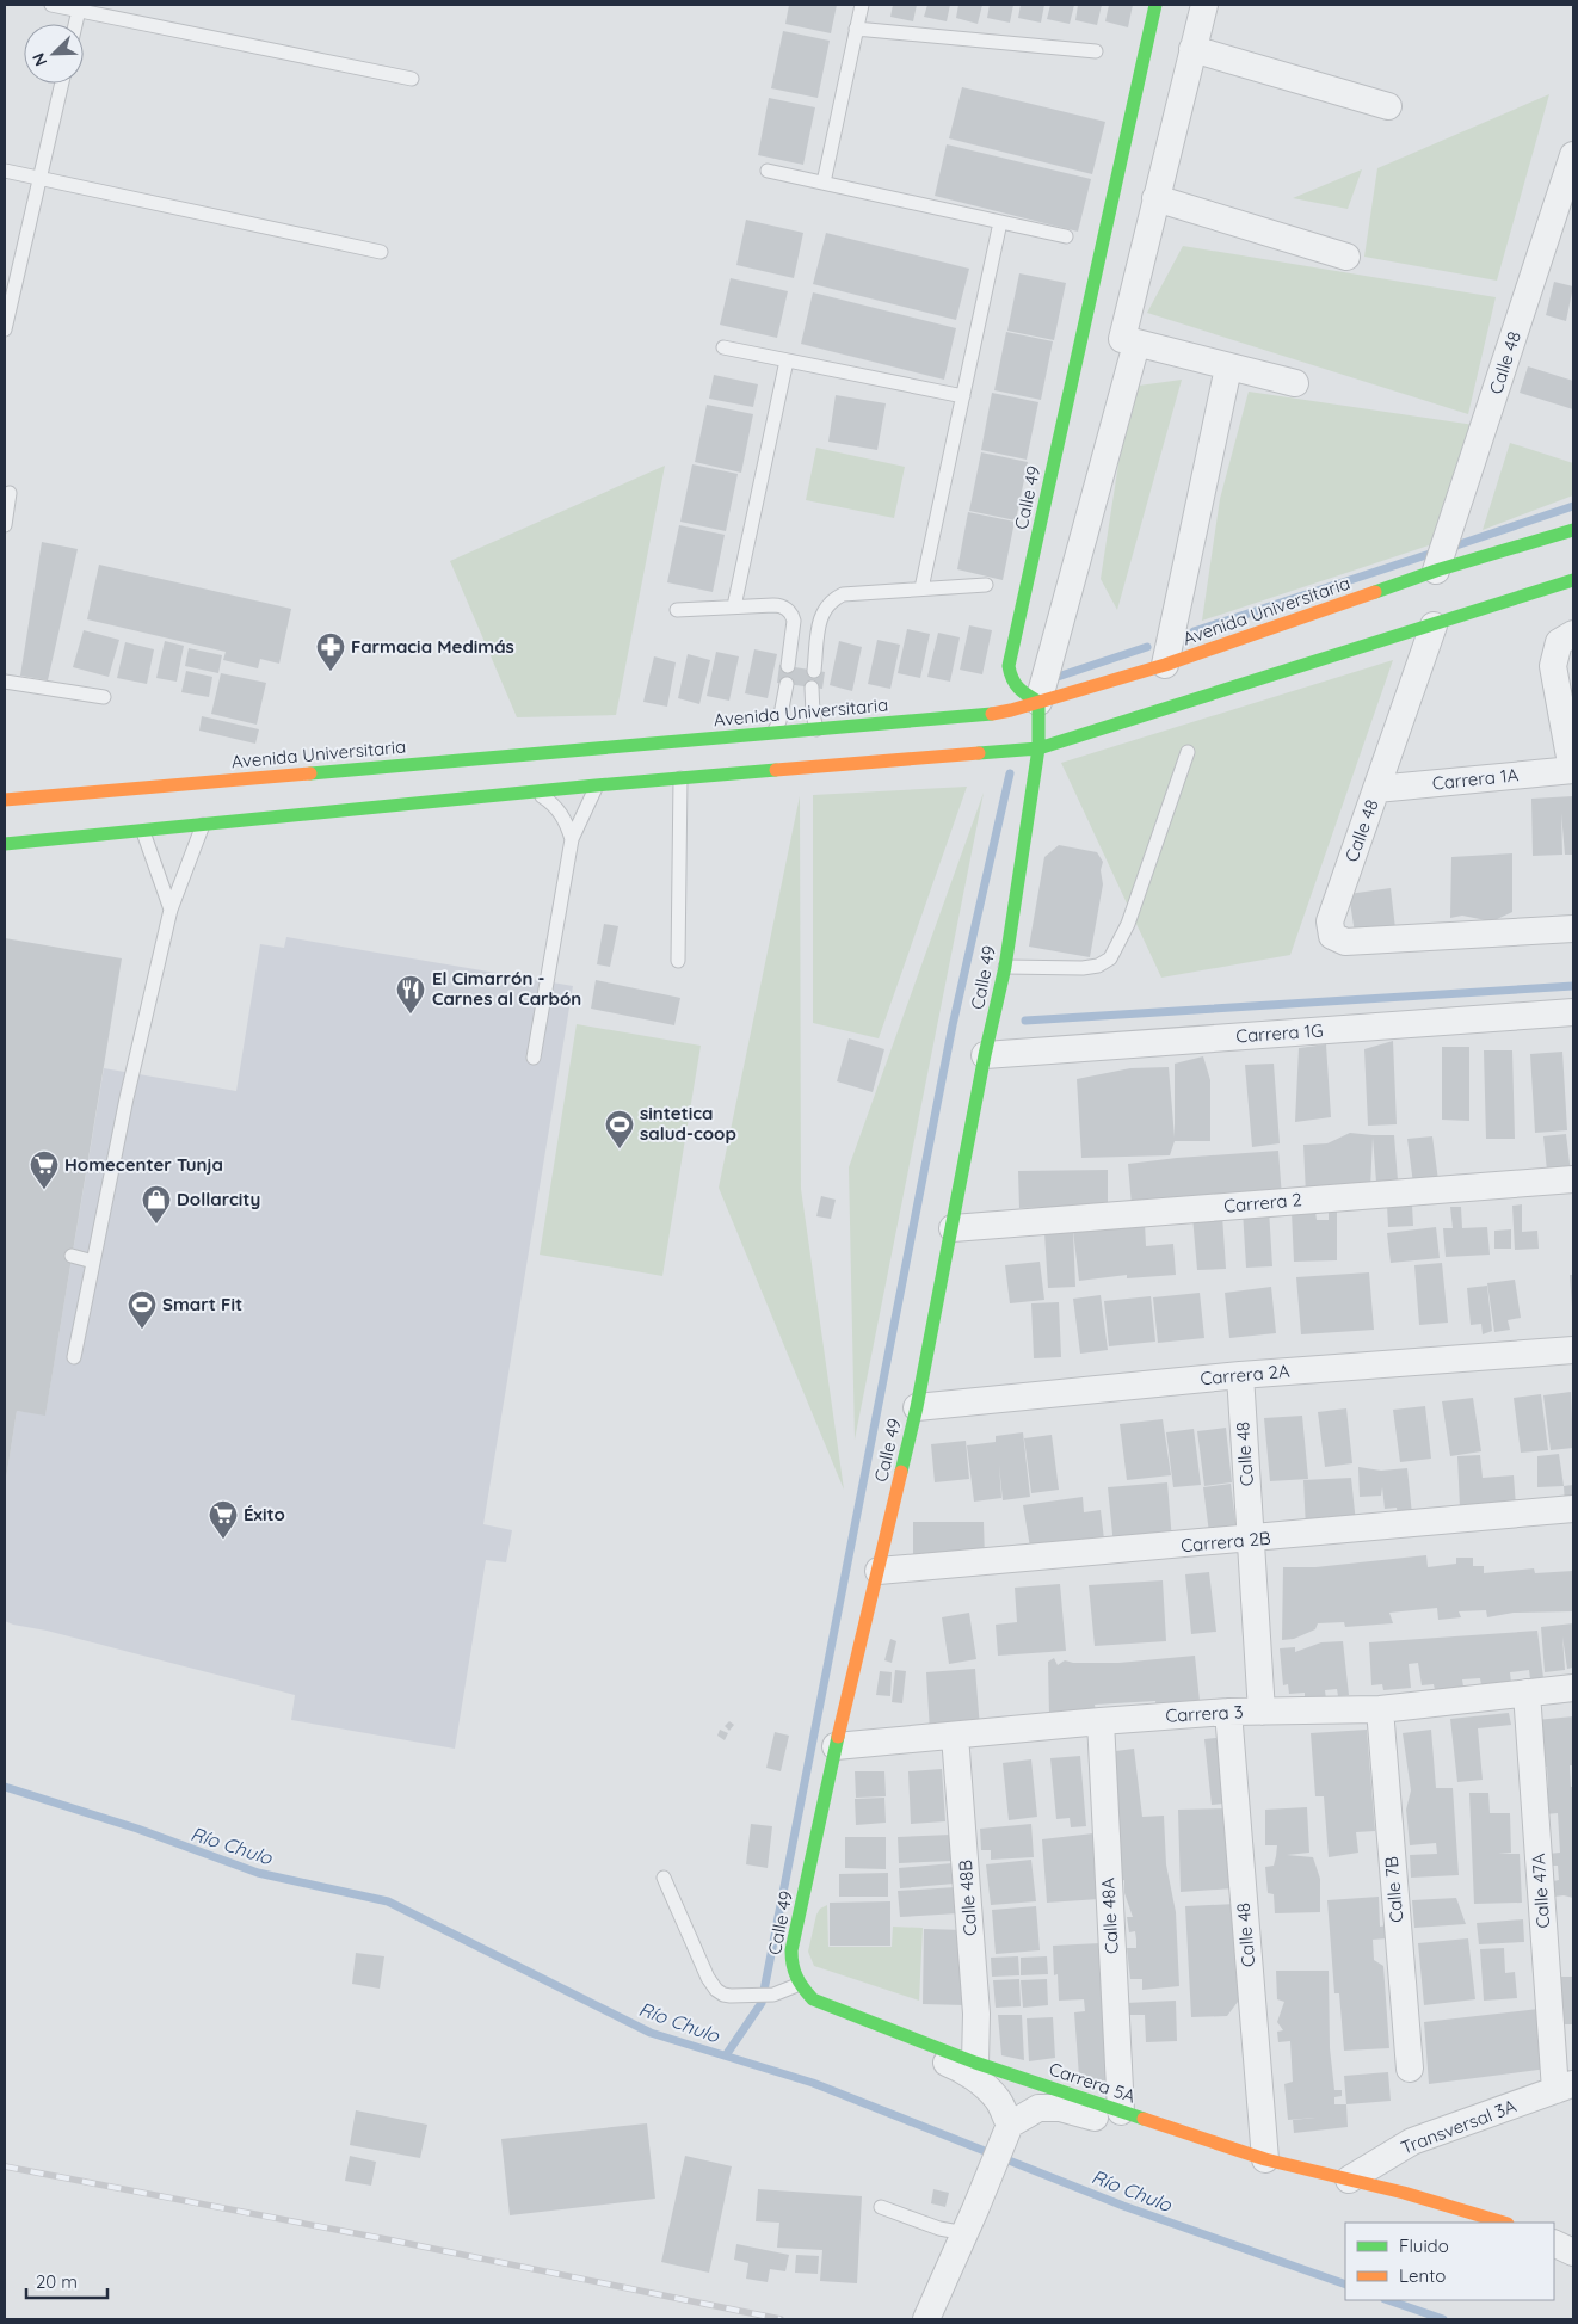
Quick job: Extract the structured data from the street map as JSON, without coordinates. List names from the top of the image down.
{
  "streets": {
    "main road": ["Calle 49", "Avenida Universitaria", "Carrera 5A"],
    "street": [
      "Calle 48",
      "Carrera 1A",
      "Carrera 1G",
      "Carrera 2",
      "Carrera 2A",
      "Carrera 2B",
      "Carrera 3",
      "Calle 7B",
      "Calle 47A",
      "Calle 48B",
      "Calle 48A",
      "Transversal 3A"
    ]
  },
  "crossings": [
    ["Calle 48", "Avenida Universitaria"],
    ["Calle 48", "Carrera 1A"],
    ["Calle 48", "Carrera 2A"],
    ["Calle 48", "Carrera 2B"],
    ["Calle 48", "Carrera 3"],
    ["Calle 48", "Carrera 5A"],
    ["Calle 49", "Avenida Universitaria"],
    ["Calle 49", "Carrera 1G"],
    ["Calle 49", "Carrera 2"],
    ["Calle 49", "Carrera 2A"],
    ["Calle 49", "Carrera 2B"],
    ["Calle 49", "Carrera 3"],
    ["Calle 49", "Carrera 5A"],
    ["Carrera 3", "Calle 7B"],
    ["Carrera 3", "Calle 47A"],
    ["Carrera 3", "Calle 48B"],
    ["Carrera 3", "Calle 48A"],
    ["Calle 47A", "Transversal 3A"],
    ["Calle 48B", "Carrera 5A"],
    ["Calle 48A", "Carrera 5A"],
    ["Carrera 5A", "Transversal 3A"]
  ],
  "water": ["Río Chulo"],
  "places": {
    "pharmacy": ["Farmacia Medimás"],
    "restaurant": ["El Cimarrón - Carnes al Carbón"],
    "sports": ["sintetica salud-coop", "Smart Fit"],
    "supermarket": ["Homecenter Tunja", "Éxito"],
    "shop": ["Dollarcity"]
  },
  "legend": ["Fluido", "Lento"],
  "scale_bar": "20 m",
  "north": "bottom left"
}
